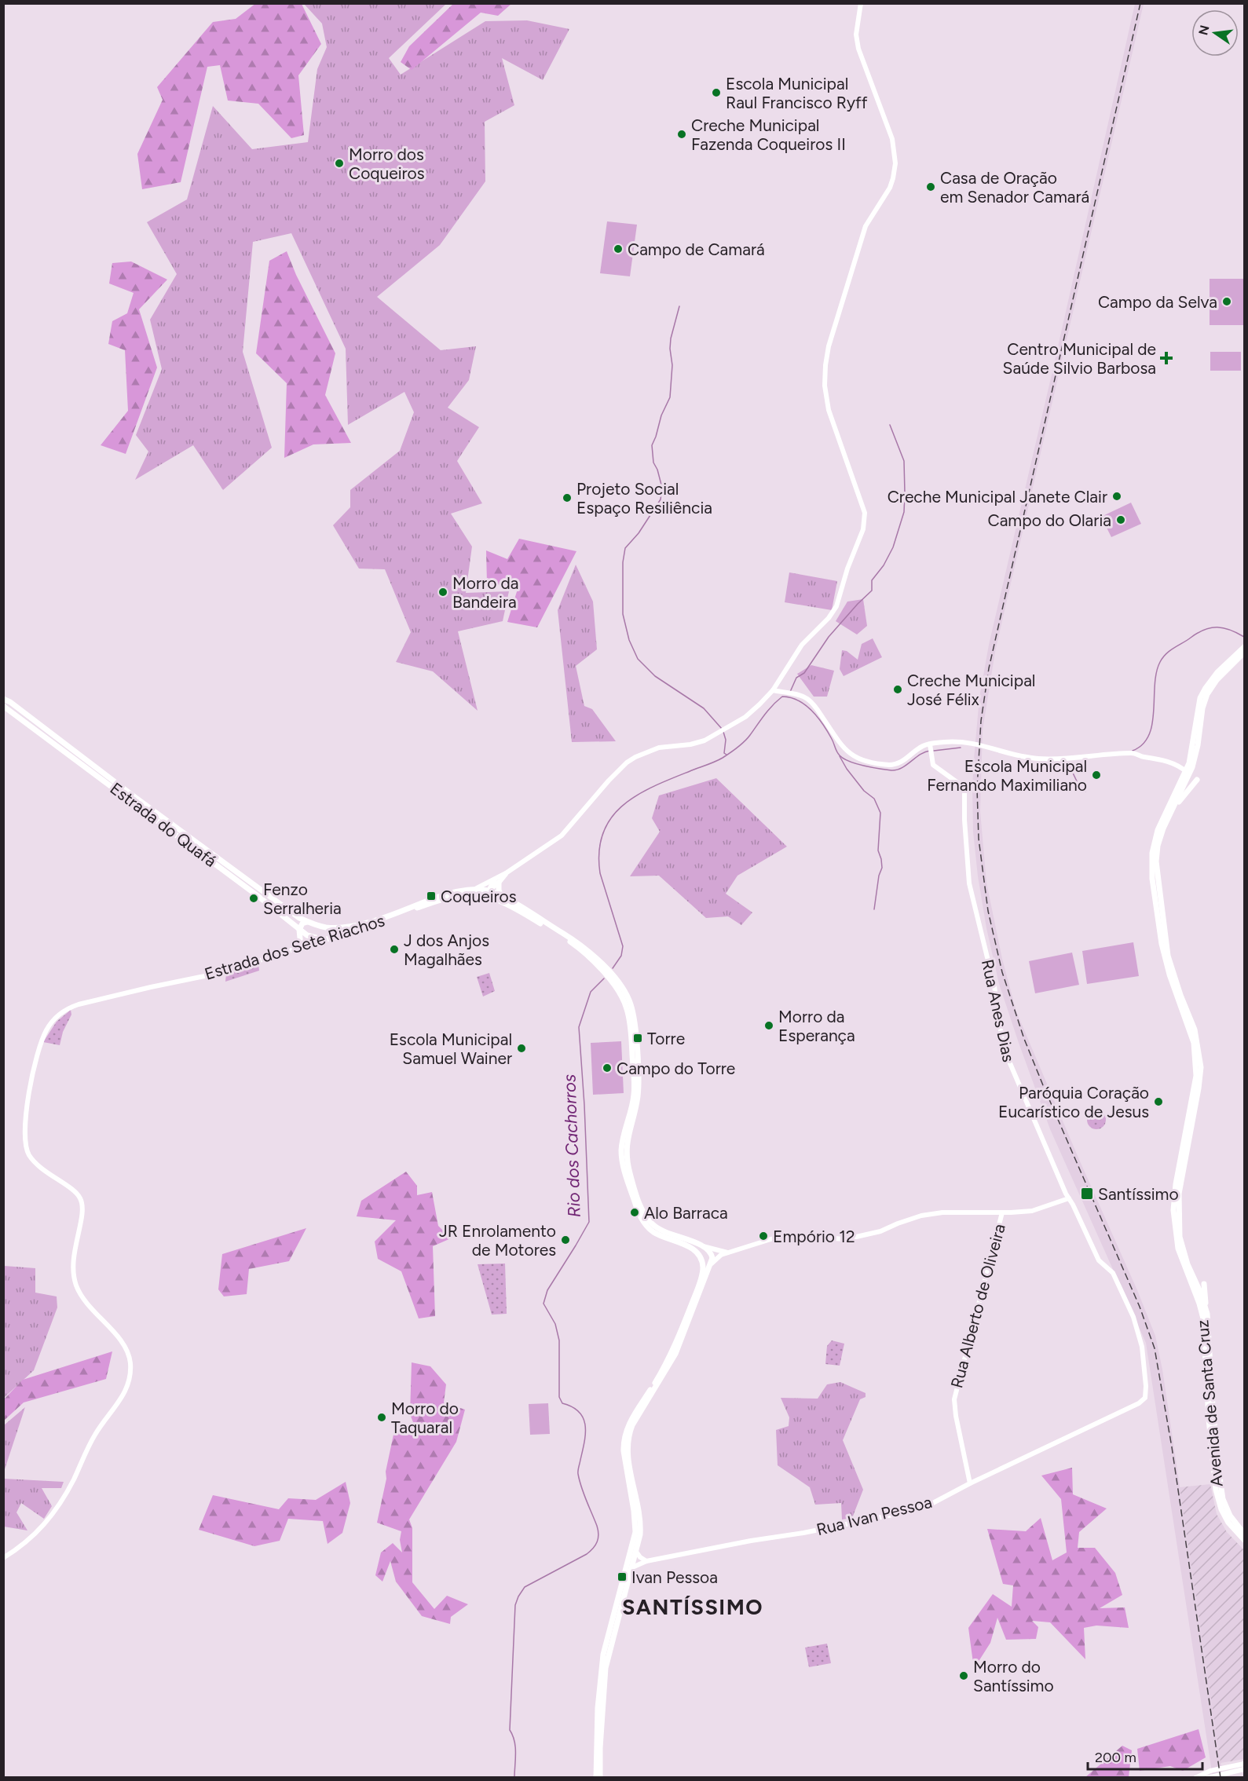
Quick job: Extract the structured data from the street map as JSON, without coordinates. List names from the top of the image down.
{
  "streets": {
    "main road": ["Estrada do Quafá", "Estrada dos Sete Riachos", "Avenida de Santa Cruz"],
    "street": ["Rua Anes Dias", "Rua Alberto de Oliveira", "Rua Ivan Pessoa"]
  },
  "crossings": [
    ["Estrada do Quafá", "Estrada dos Sete Riachos"],
    ["Rua Anes Dias", "Rua Ivan Pessoa"],
    ["Rua Alberto de Oliveira", "Rua Ivan Pessoa"]
  ],
  "districts": ["SANTÍSSIMO"],
  "water": ["Rio dos Cachorros"],
  "places": {
    "other": [
      "Escola Municipal Raul Francisco Ryff",
      "Creche Municipal Fazenda Coqueiros II",
      "Morro dos Coqueiros",
      "Casa de Oração em Senador Camará",
      "Campo de Camará",
      "Campo da Selva",
      "Creche Municipal Janete Clair",
      "Projeto Social Espaço Resiliência",
      "Campo do Olaria",
      "Morro da Bandeira",
      "Creche Municipal José Félix",
      "Escola Municipal Fernando Maximiliano",
      "Fenzo Serralheria",
      "J dos Anjos Magalhães",
      "Morro da Esperança",
      "Escola Municipal Samuel Wainer",
      "Campo do Torre",
      "Paróquia Coração Eucarístico de Jesus",
      "Alo Barraca",
      "Empório 12",
      "JR Enrolamento de Motores",
      "Morro do Taquaral",
      "Morro do Santíssimo"
    ],
    "health": ["Centro Municipal de Saúde Silvio Barbosa"],
    "transit": [
      "Coqueiros",
      "Torre",
      "Santíssimo",
      "Ivan Pessoa"
    ]
  },
  "scale_bar": "200 m",
  "north": "left"
}
